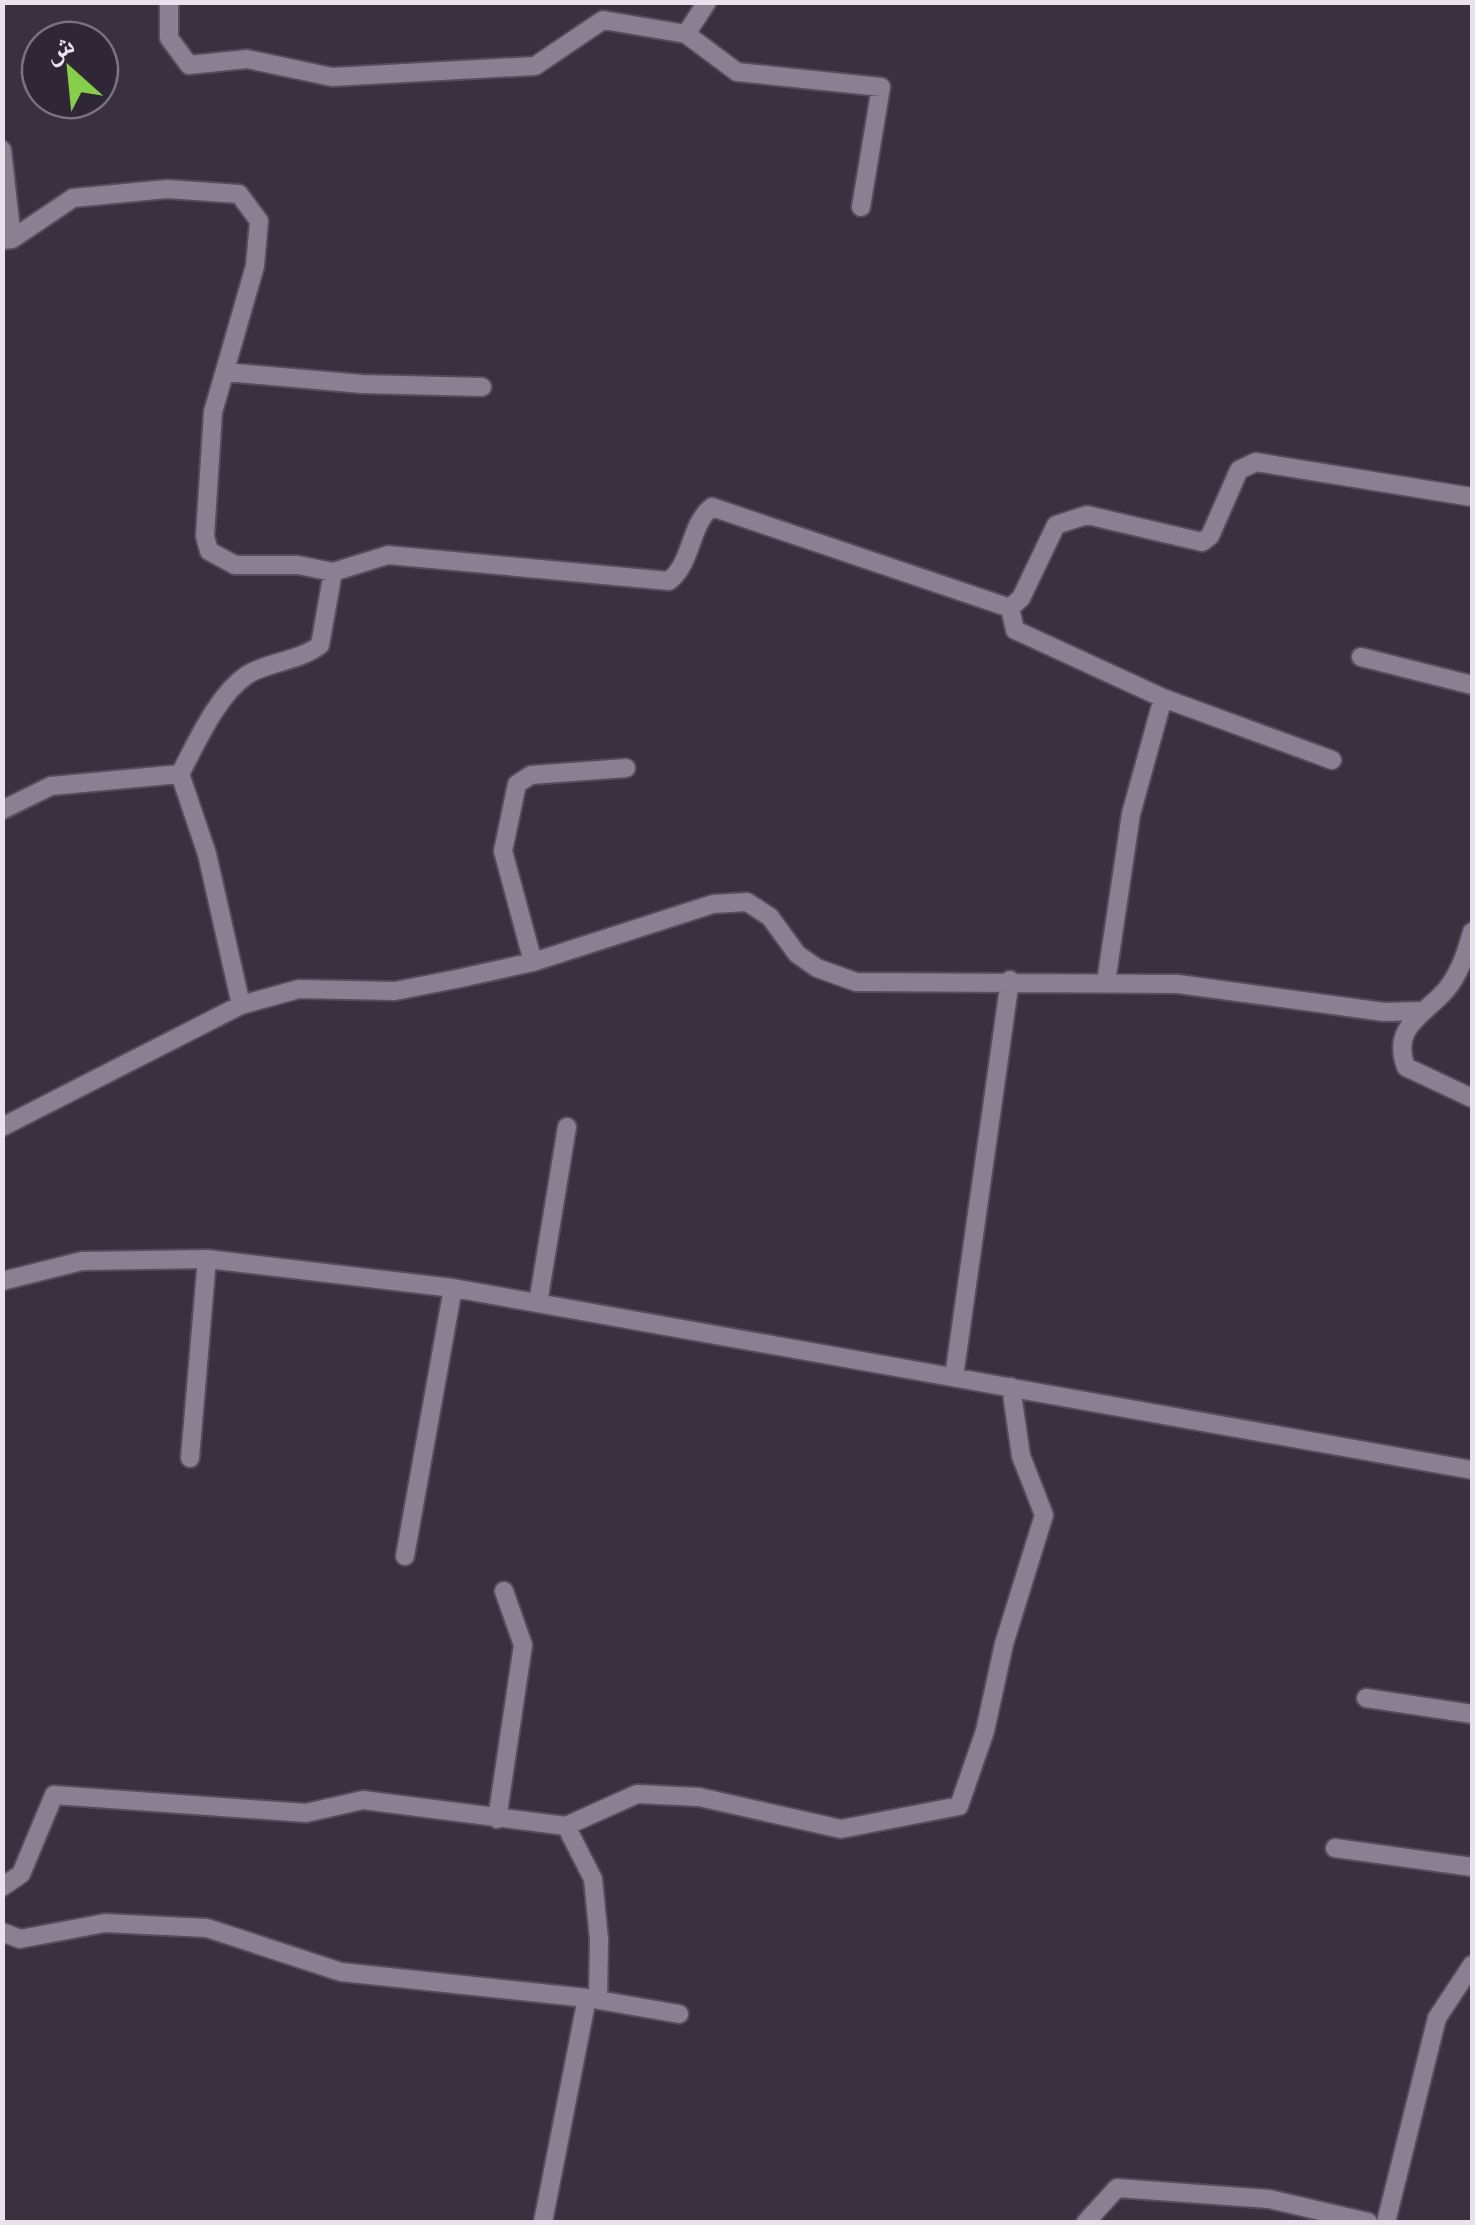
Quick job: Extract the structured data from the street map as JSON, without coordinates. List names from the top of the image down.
{
  "north": "top left"
}
